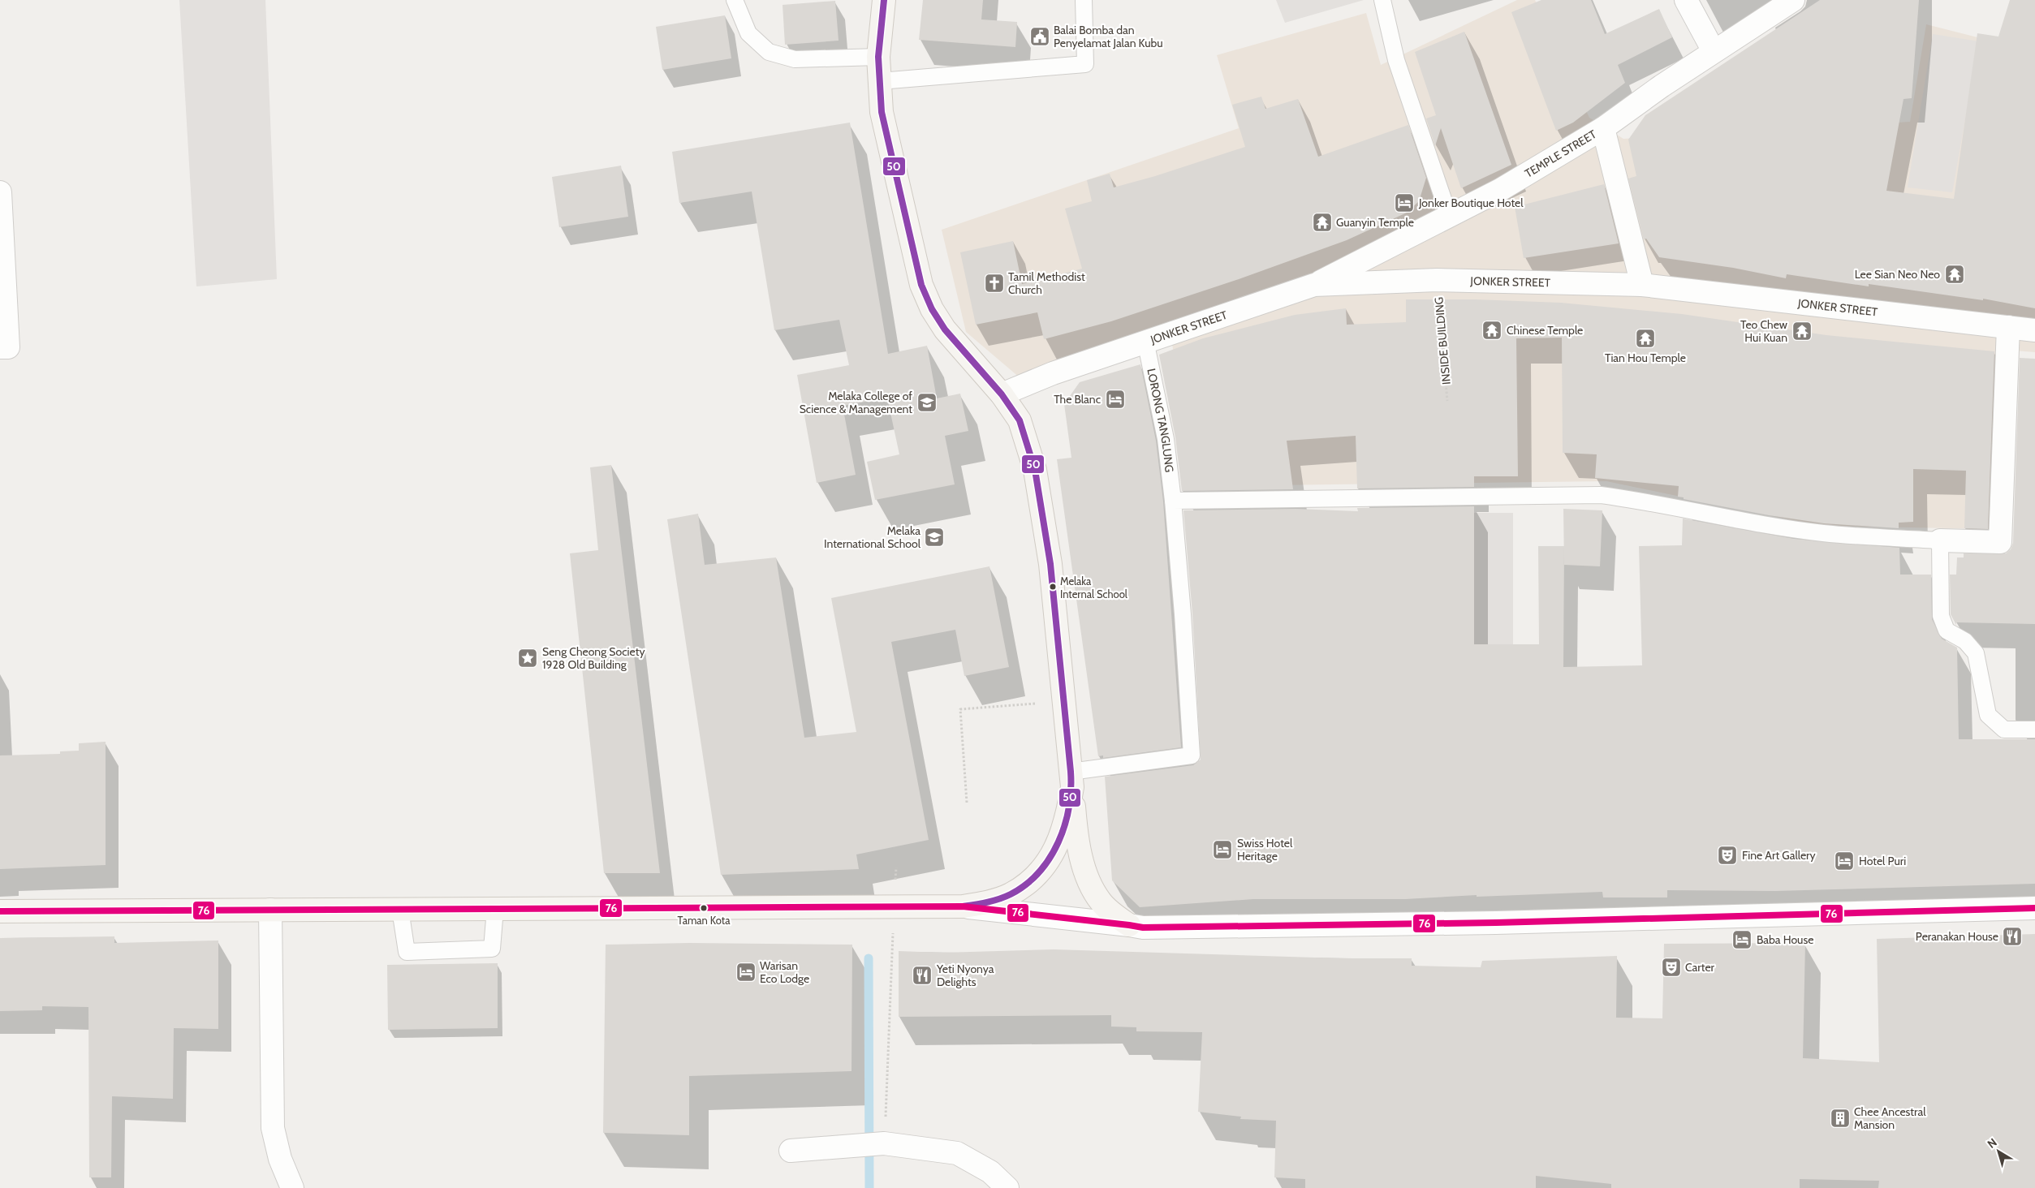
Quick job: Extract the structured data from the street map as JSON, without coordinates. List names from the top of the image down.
{
  "streets": {
    "street": ["TEMPLE STREET", "JONKER STREET"],
    "lane": ["LORONG TANGLUNG"],
    "path": ["INSIDE BUILDING"]
  },
  "crossings": [
    ["TEMPLE STREET", "JONKER STREET"],
    ["JONKER STREET", "INSIDE BUILDING"],
    ["JONKER STREET", "LORONG TANGLUNG"]
  ],
  "places": {
    "public building": ["Balai Bomba dan Penyelamat Jalan Kubu"],
    "hotel": [
      "Jonker Boutique Hotel",
      "The Blanc",
      "Swiss Hotel Heritage",
      "Hotel Puri",
      "Baba House",
      "Warisan Eco Lodge"
    ],
    "temple": [
      "Guanyin Temple",
      "Lee Sian Neo Neo",
      "Chinese Temple",
      "Teo Chew Hui Kuan",
      "Tian Hou Temple"
    ],
    "church": ["Tamil Methodist Church"],
    "school or university": ["Melaka College of Science & Management", "Melaka International School"],
    "other": ["Melaka Internal School", "Taman Kota"],
    "place": ["Seng Cheong Society 1928 Old Building"],
    "theatre": ["Fine Art Gallery", "Carter"],
    "restaurant": ["Peranakan House", "Yeti Nyonya Delights"],
    "building": ["Chee Ancestral Mansion"]
  },
  "lines": ["transit line 50", "transit line 76"],
  "north": "top left"
}
